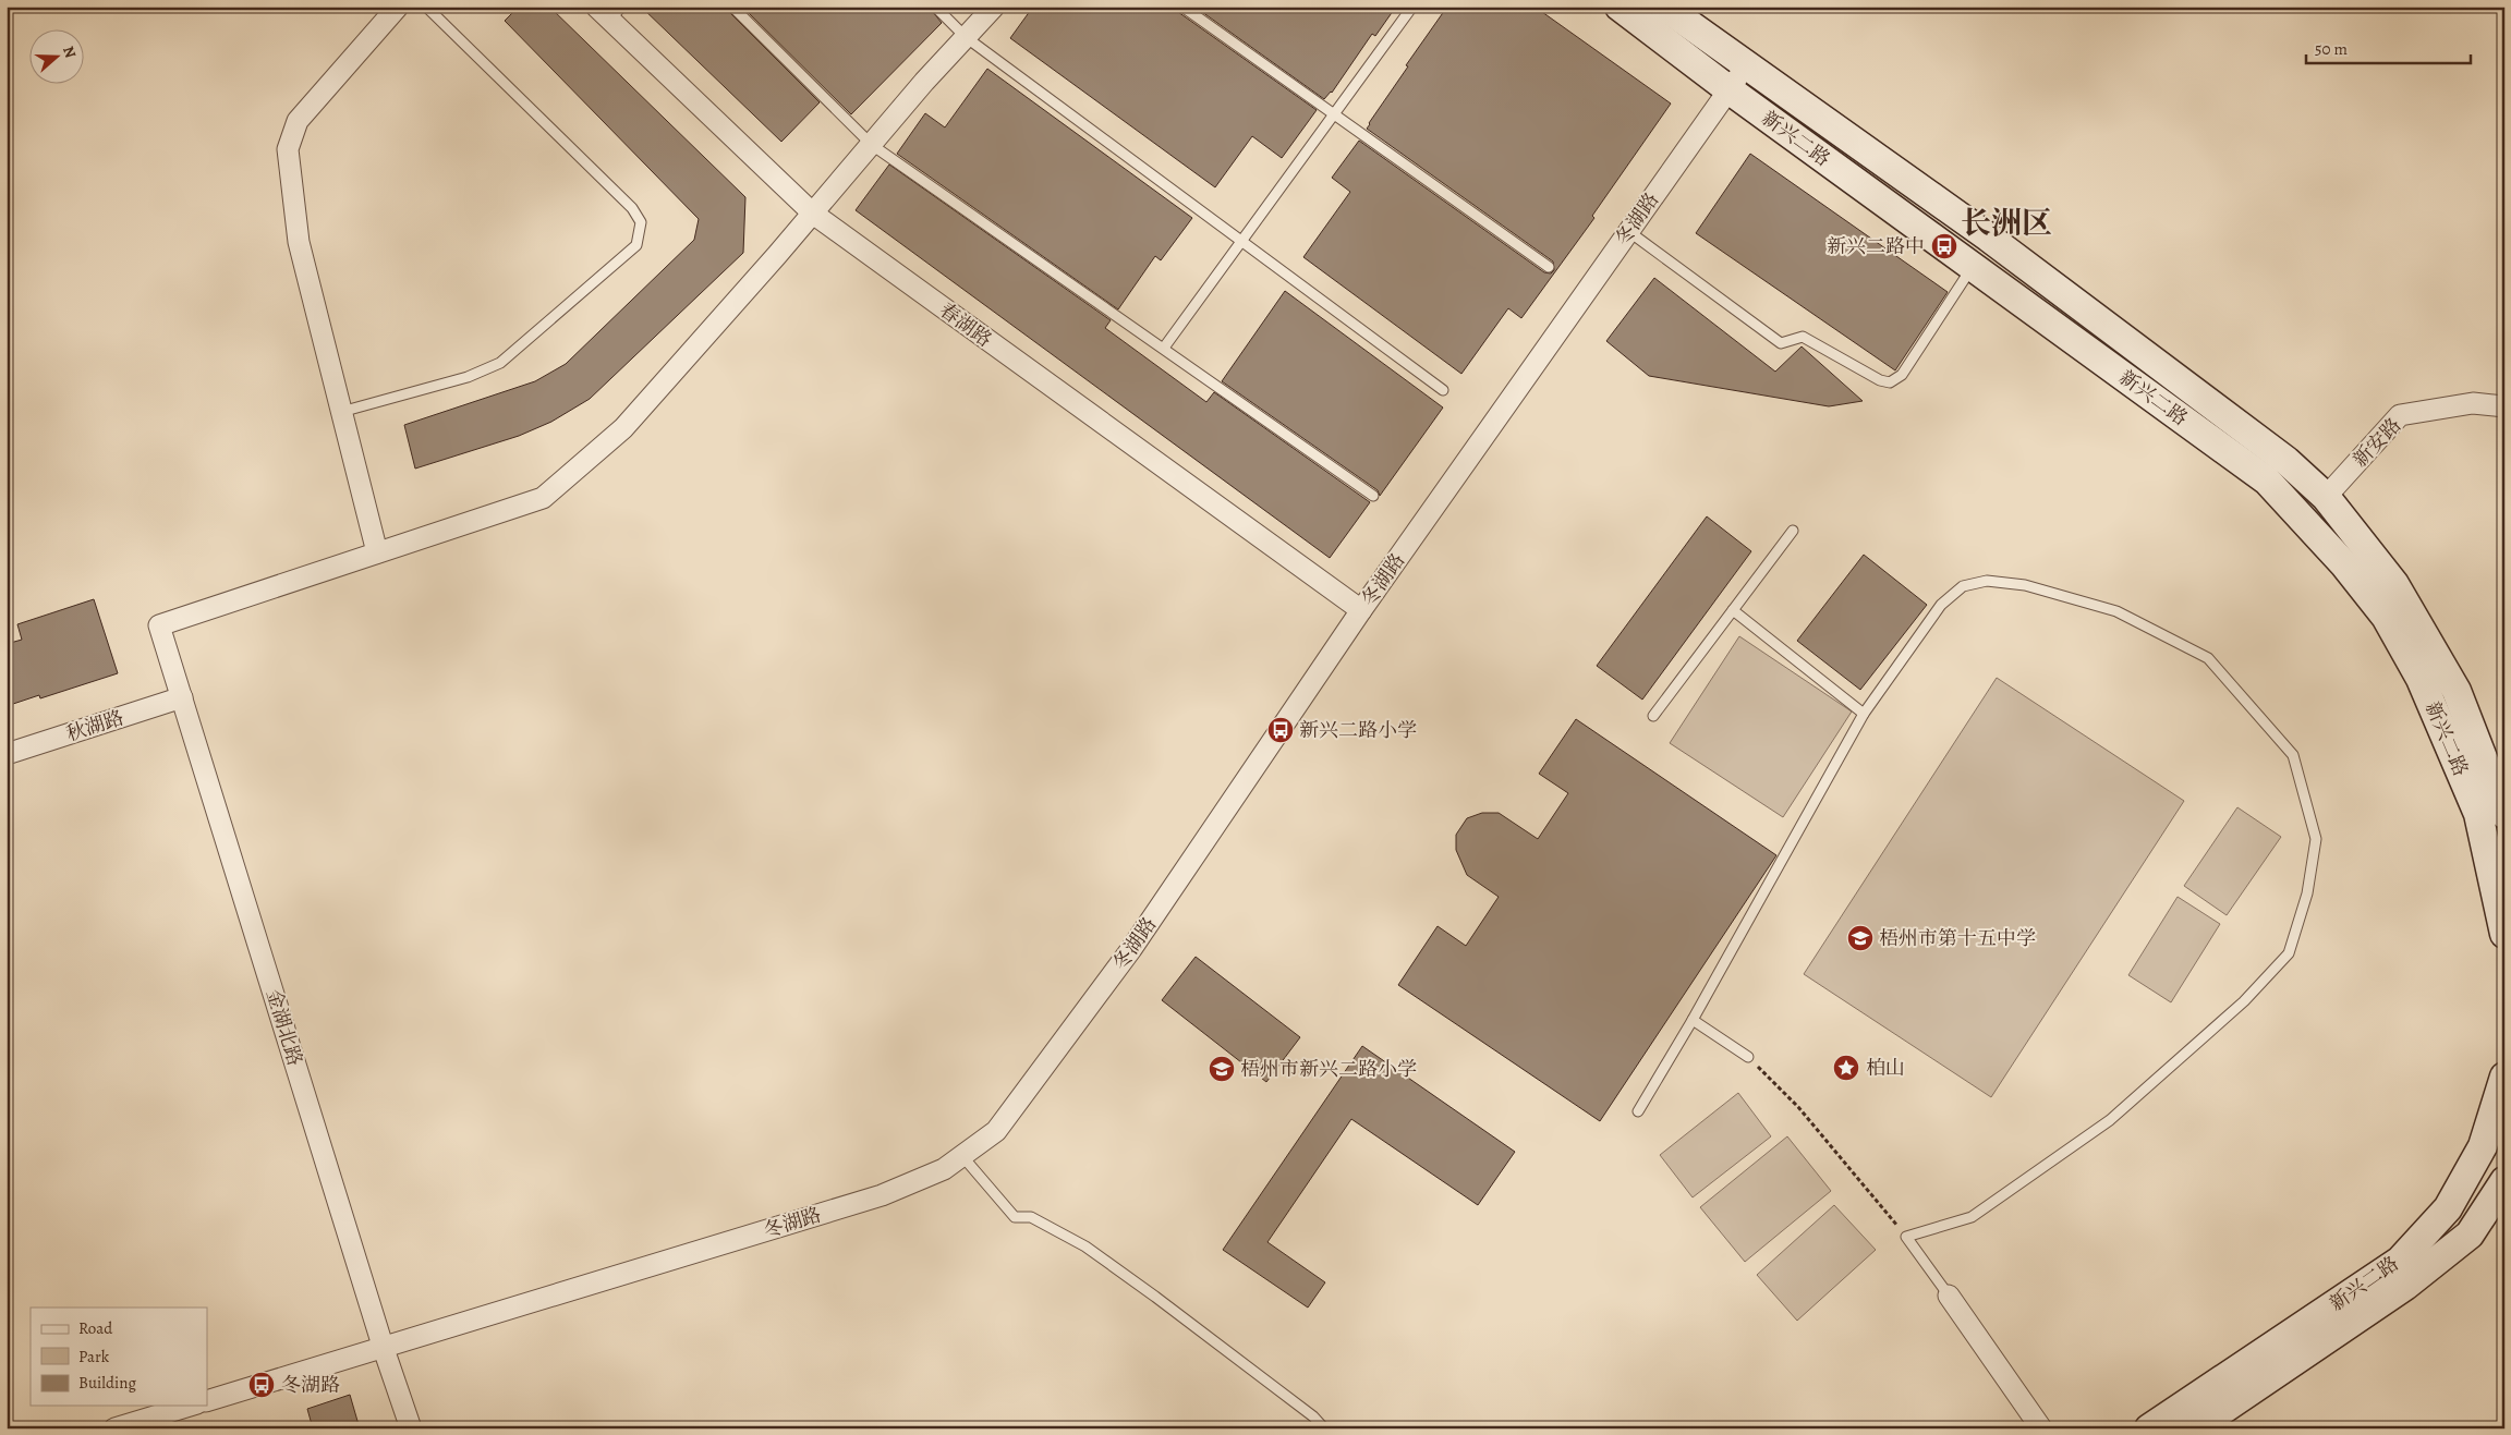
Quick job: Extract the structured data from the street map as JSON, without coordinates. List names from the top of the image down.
{
  "streets": {
    "main road": ["新兴二路"],
    "street": [
      "冬湖路",
      "春湖路",
      "新安路",
      "秋湖路",
      "金湖北路"
    ]
  },
  "crossings": [
    ["新兴二路", "冬湖路"],
    ["新兴二路", "新安路"],
    ["冬湖路", "春湖路"],
    ["冬湖路", "金湖北路"],
    ["秋湖路", "金湖北路"]
  ],
  "districts": ["长洲区"],
  "places": {
    "bus stop": ["新兴二路中", "新兴二路小学", "冬湖路"],
    "school or university": ["梧州市第十五中学", "梧州市新兴二路小学"],
    "place": ["柏山"]
  },
  "legend": ["Road", "Park", "Building"],
  "scale_bar": "50 m",
  "north": "right"
}
